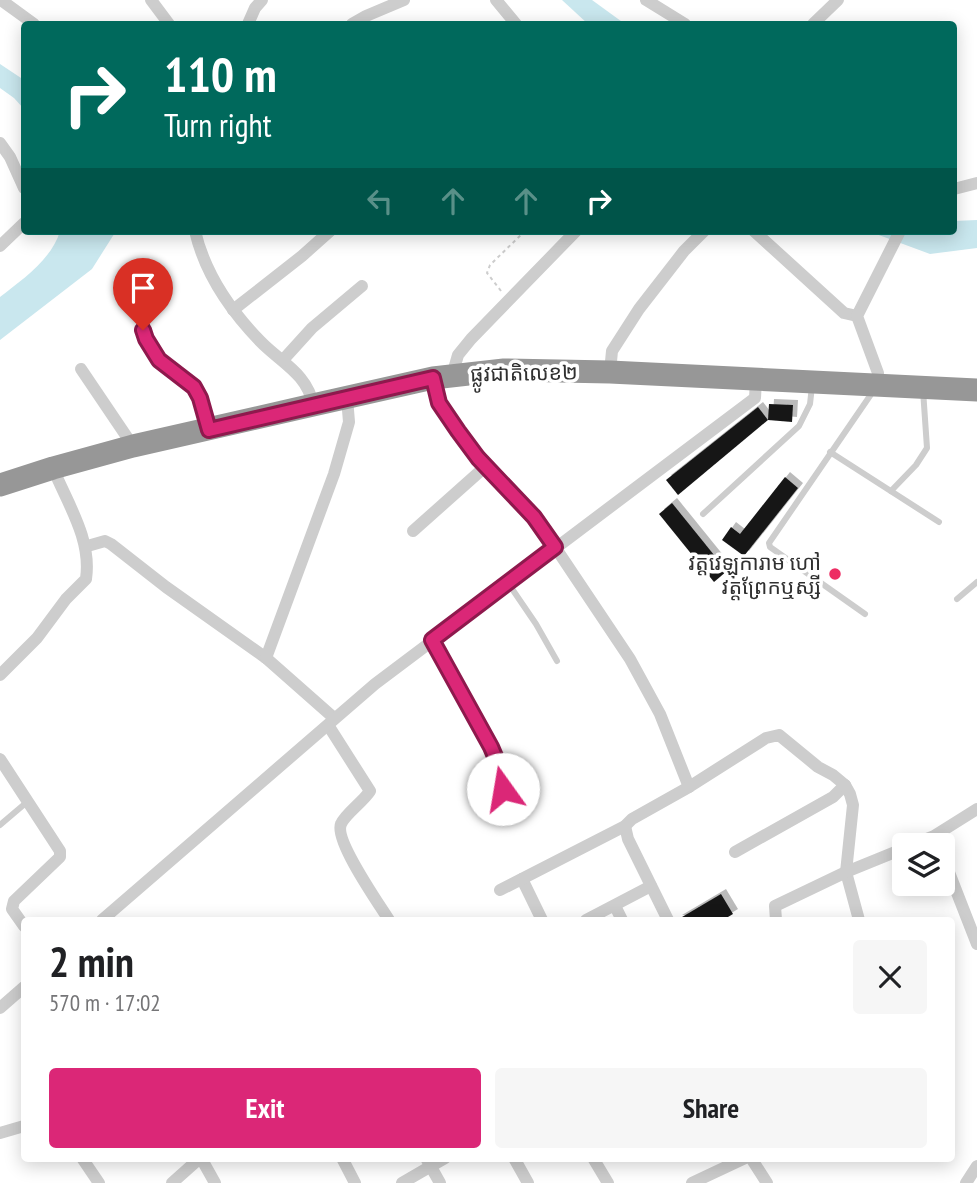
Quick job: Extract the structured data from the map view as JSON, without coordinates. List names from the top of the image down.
{
  "streets": {
    "highway": ["ផ្លូវជាតិលេខ២"]
  },
  "places": ["វត្តវេឡុការាម ហៅ វត្តព្រែកឬស្សី"],
  "page": {
    "turn": ["110 m", "Turn right"],
    "heading": ["2 min", "570 m · 17:02"],
    "buttons": ["Exit", "Share"]
  }
}
